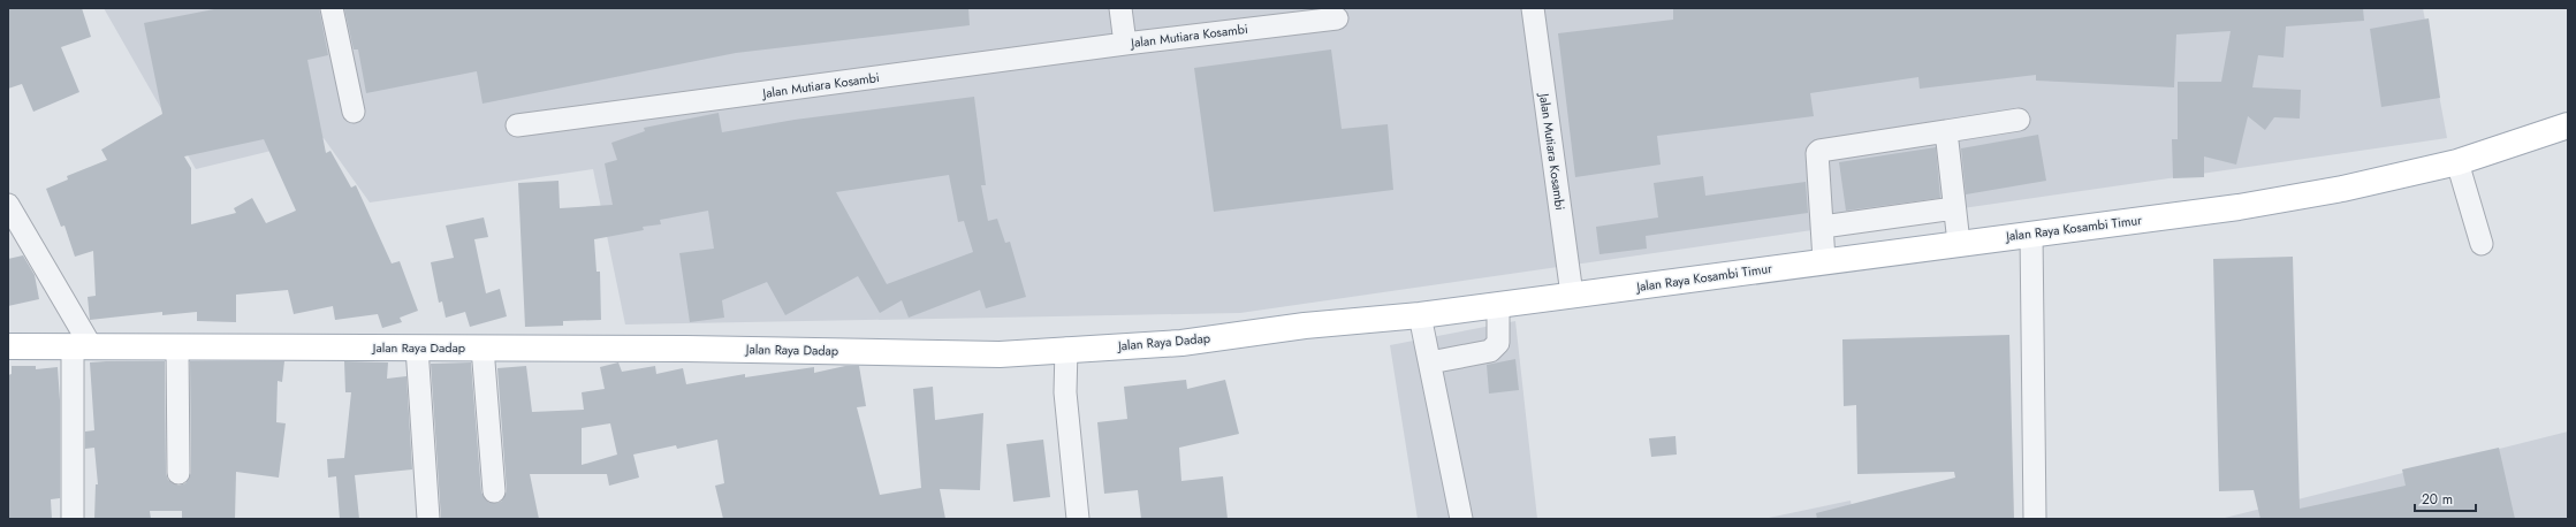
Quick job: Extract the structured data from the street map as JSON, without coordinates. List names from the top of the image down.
{
  "streets": {
    "main road": ["Jalan Raya Kosambi Timur", "Jalan Raya Dadap"],
    "street": ["Jalan Mutiara Kosambi"]
  },
  "crossings": [
    ["Jalan Mutiara Kosambi", "Jalan Raya Kosambi Timur"],
    ["Jalan Mutiara Kosambi", "Jalan Raya Dadap"],
    ["Jalan Raya Kosambi Timur", "Jalan Raya Dadap"]
  ],
  "scale_bar": "20 m"
}
